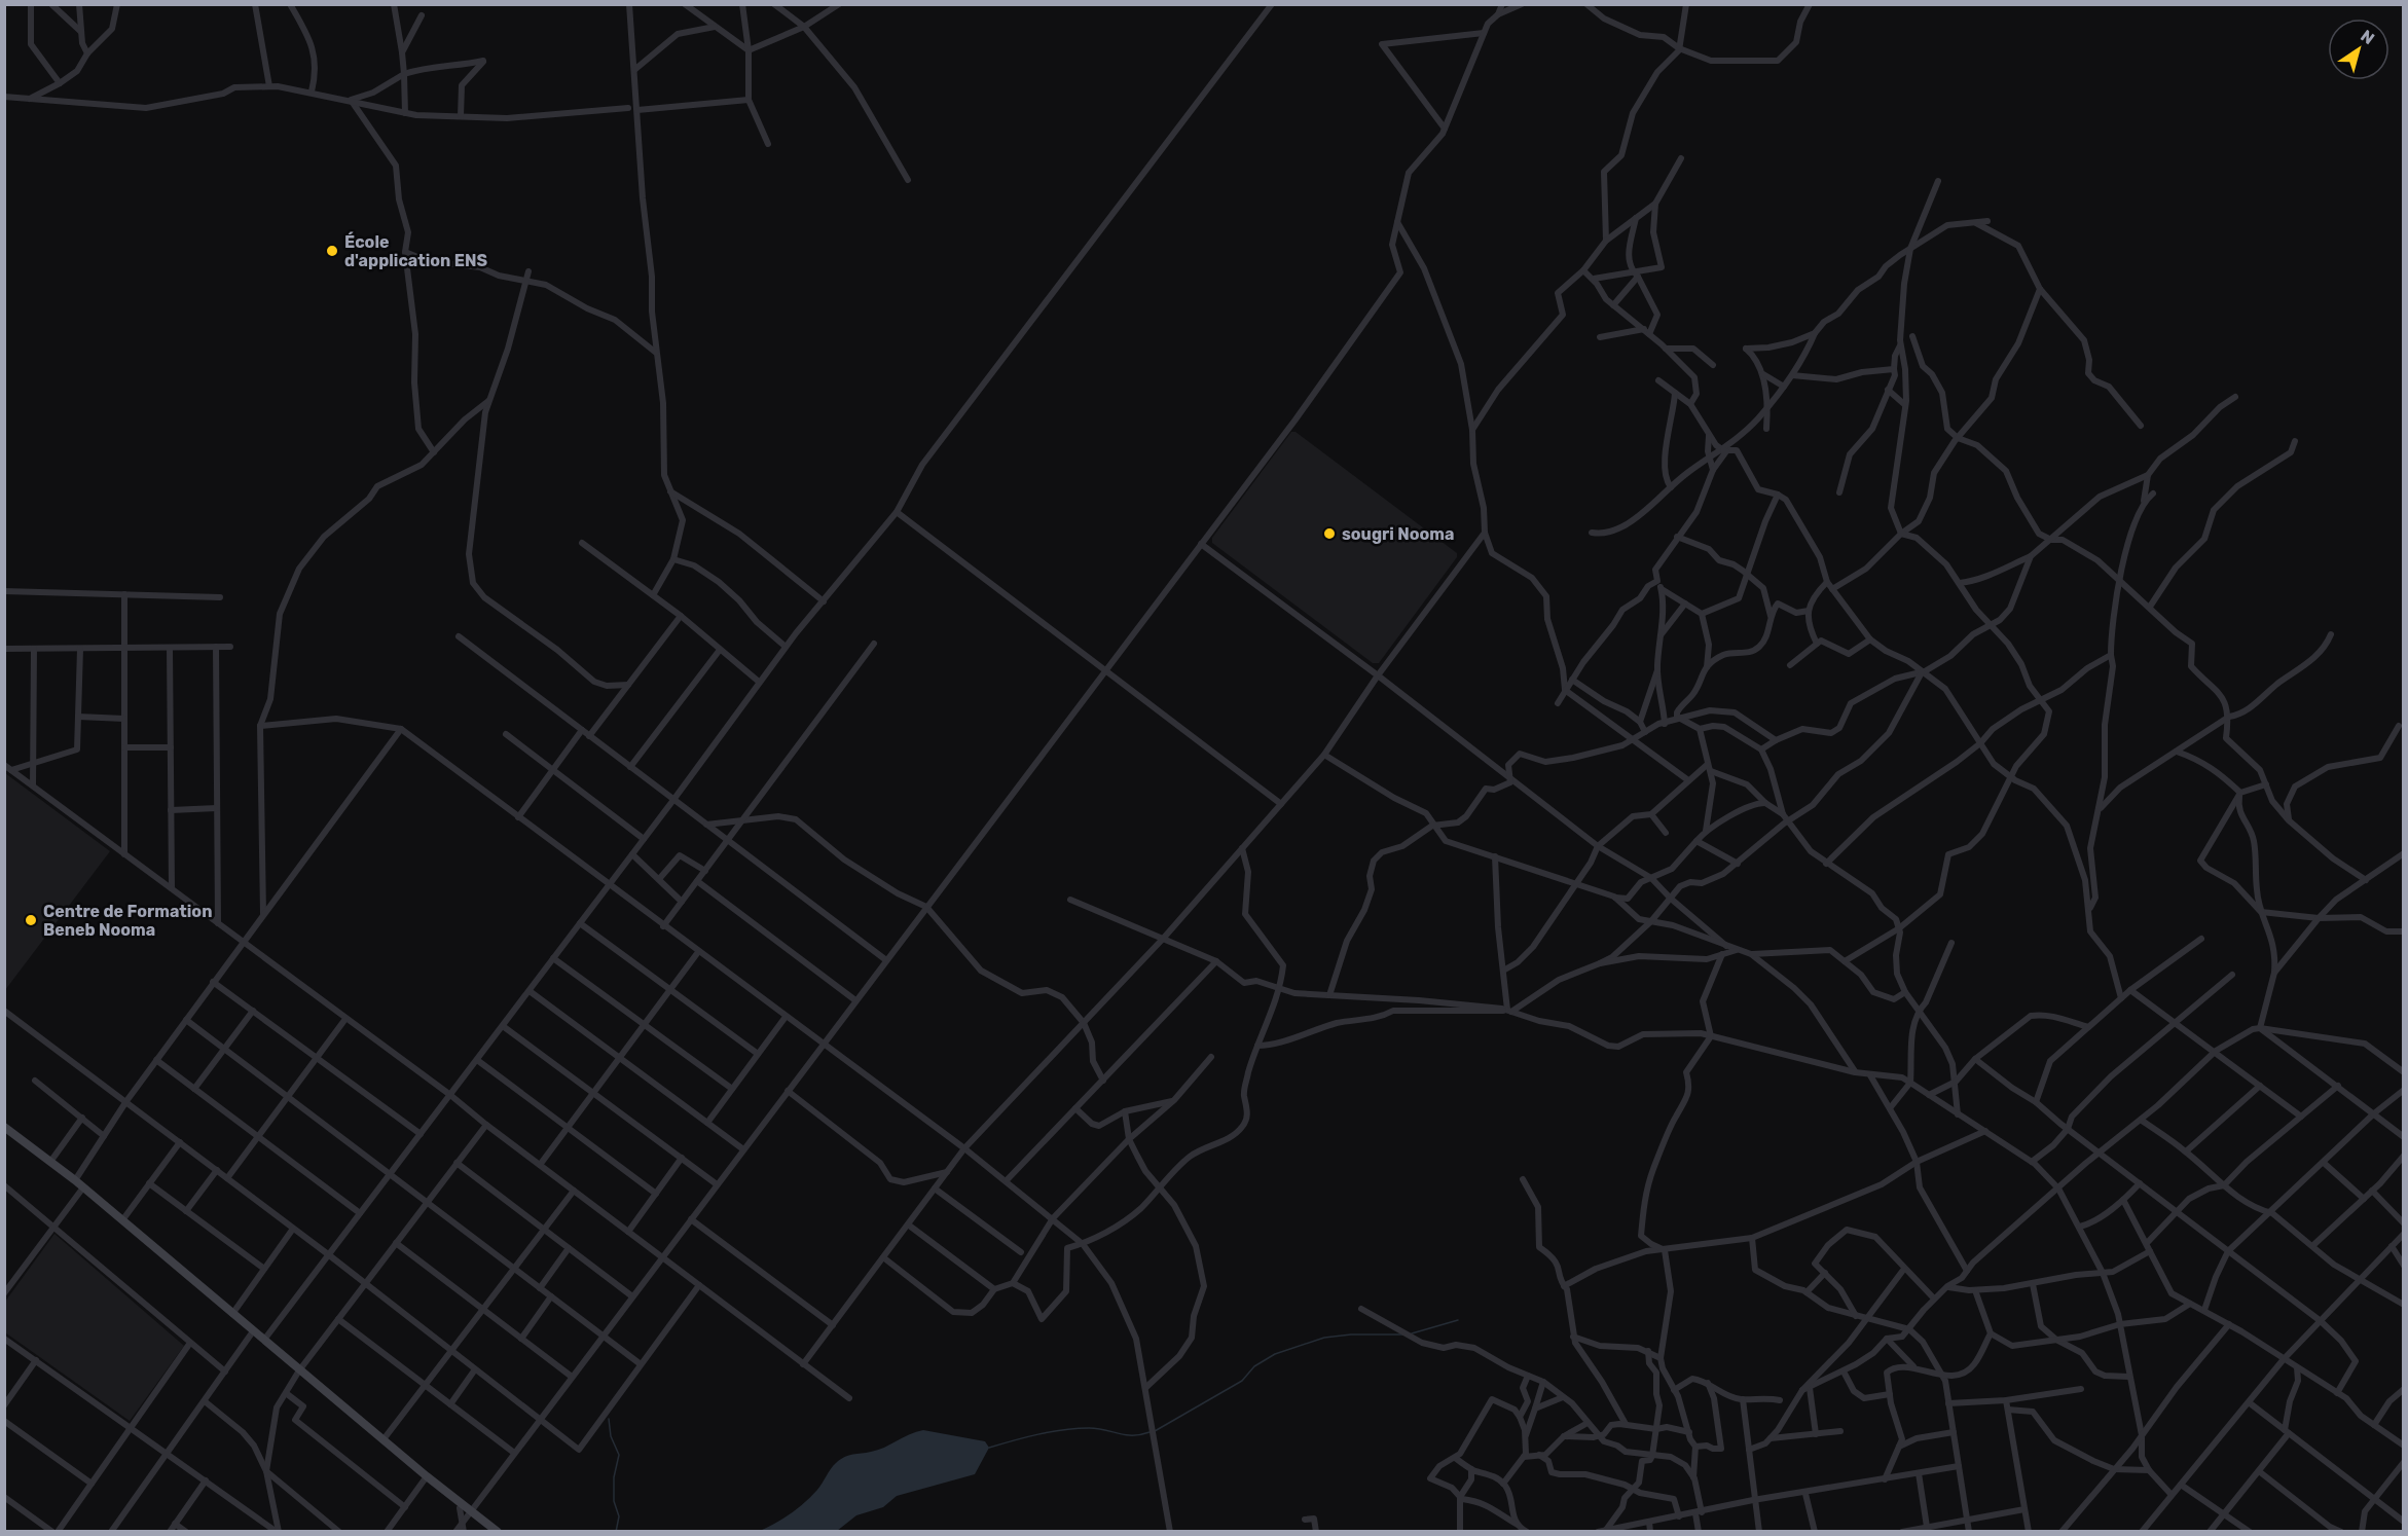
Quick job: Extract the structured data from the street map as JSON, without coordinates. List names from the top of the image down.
{
  "places": ["École d'application ENS", "sougri Nooma", "Centre de Formation Beneb Nooma"],
  "north": "top right"
}
